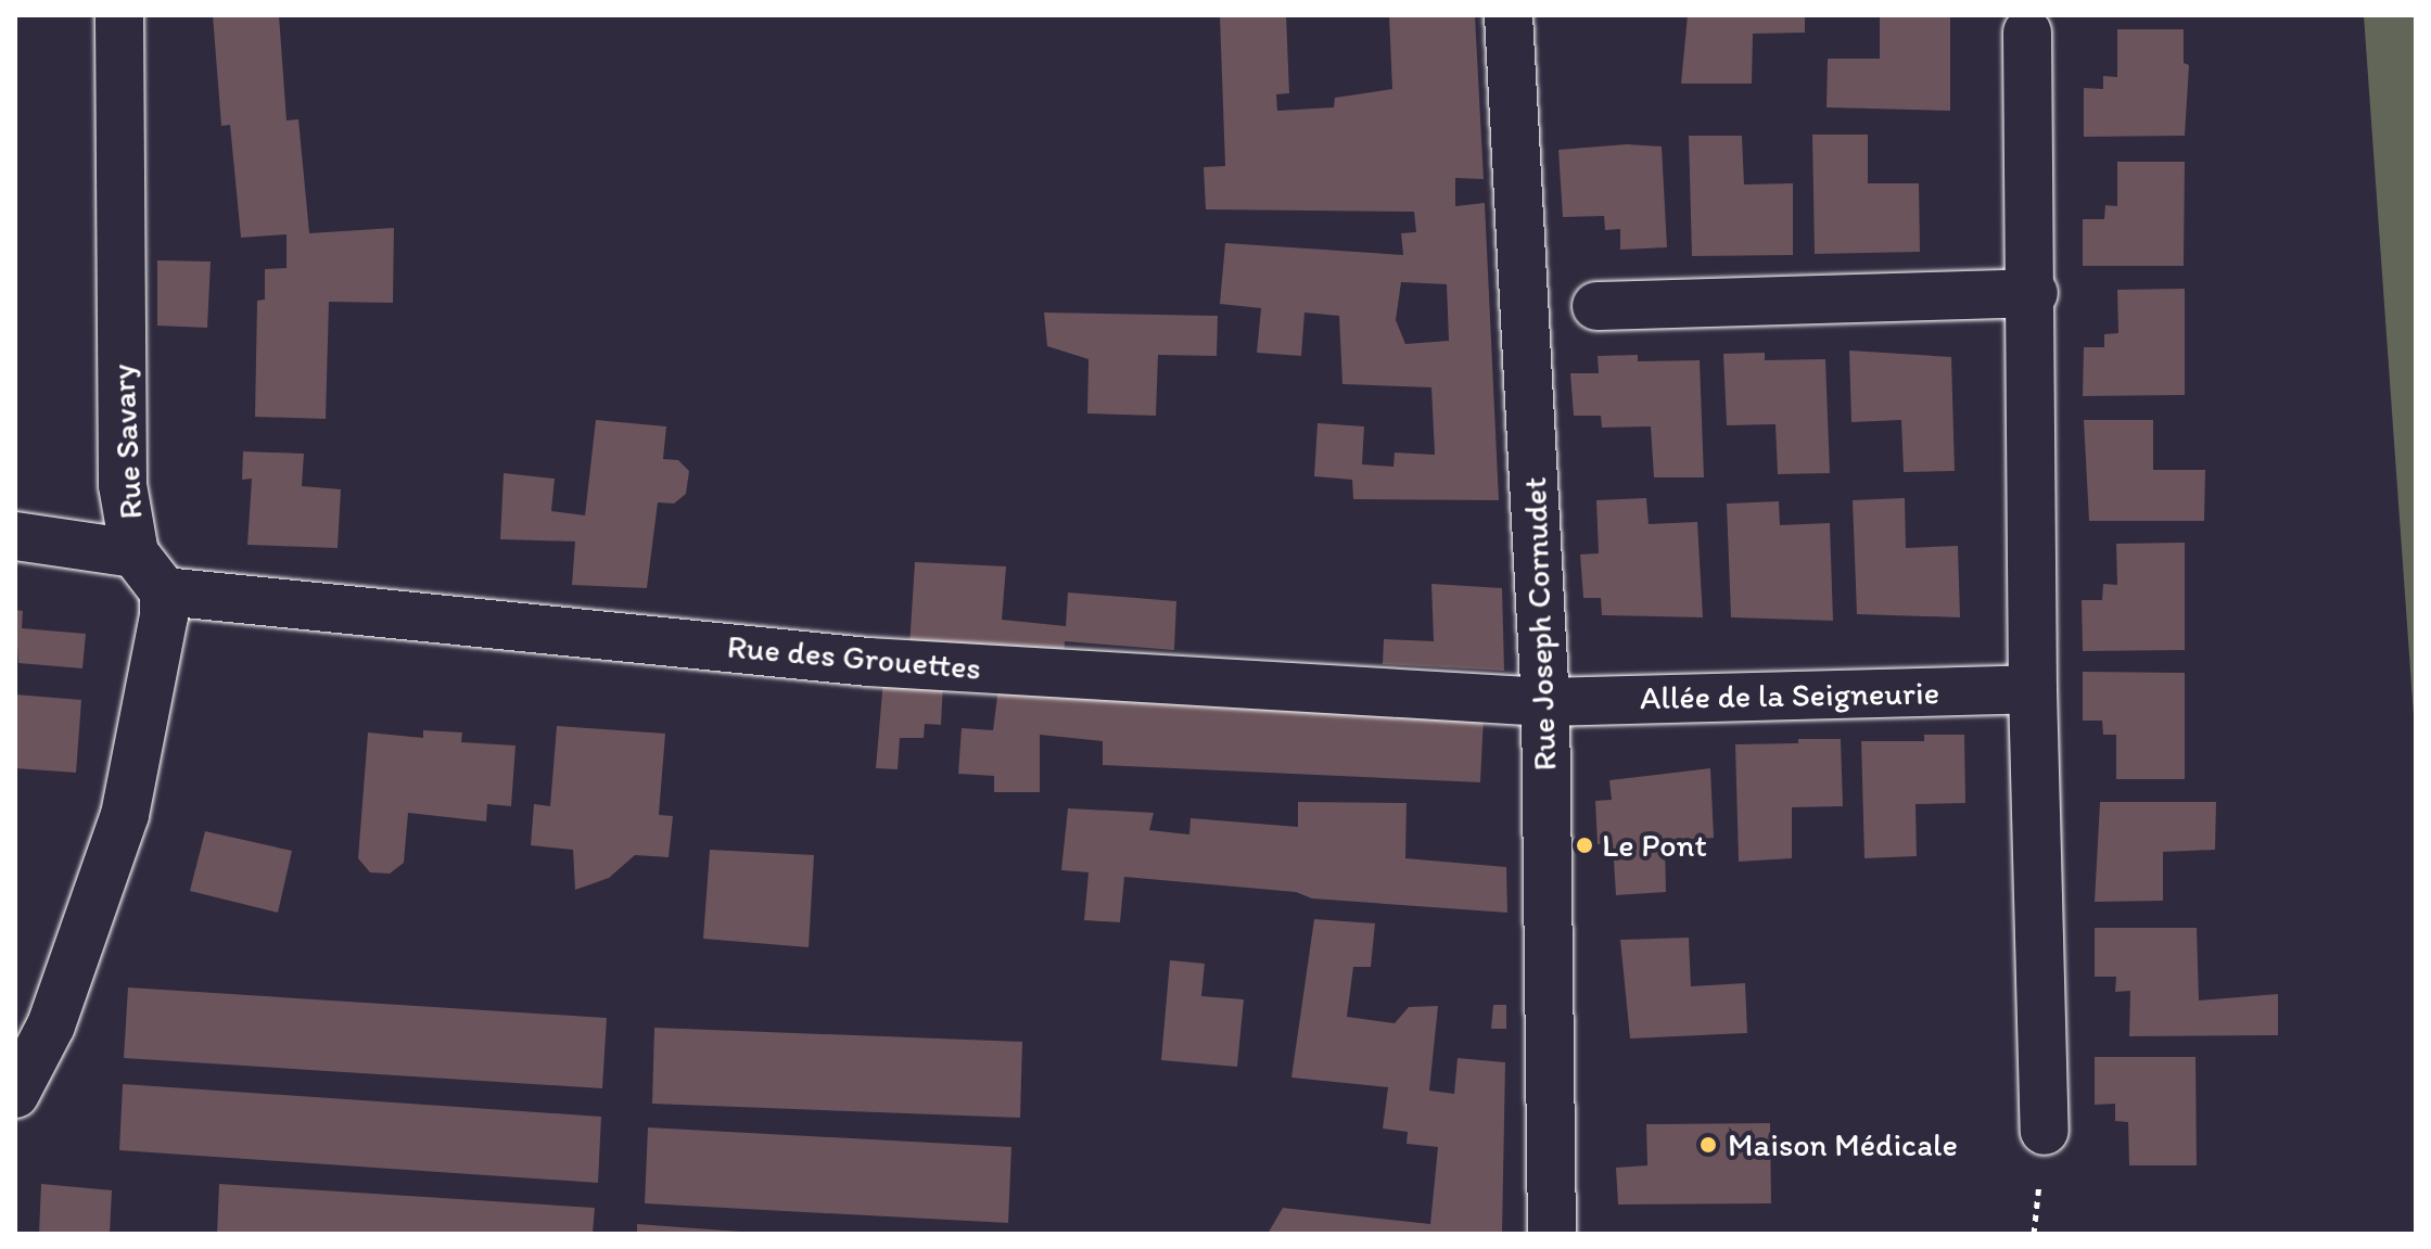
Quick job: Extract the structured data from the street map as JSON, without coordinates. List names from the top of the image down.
{
  "streets": {
    "street": [
      "Rue Savary",
      "Rue Joseph Cornudet",
      "Rue des Grouettes",
      "Allée de la Seigneurie"
    ]
  },
  "crossings": [
    ["Rue Savary", "Rue des Grouettes"],
    ["Rue Joseph Cornudet", "Rue des Grouettes"],
    ["Rue Joseph Cornudet", "Allée de la Seigneurie"],
    ["Rue des Grouettes", "Allée de la Seigneurie"]
  ],
  "places": ["Le Pont", "Maison Médicale"]
}
